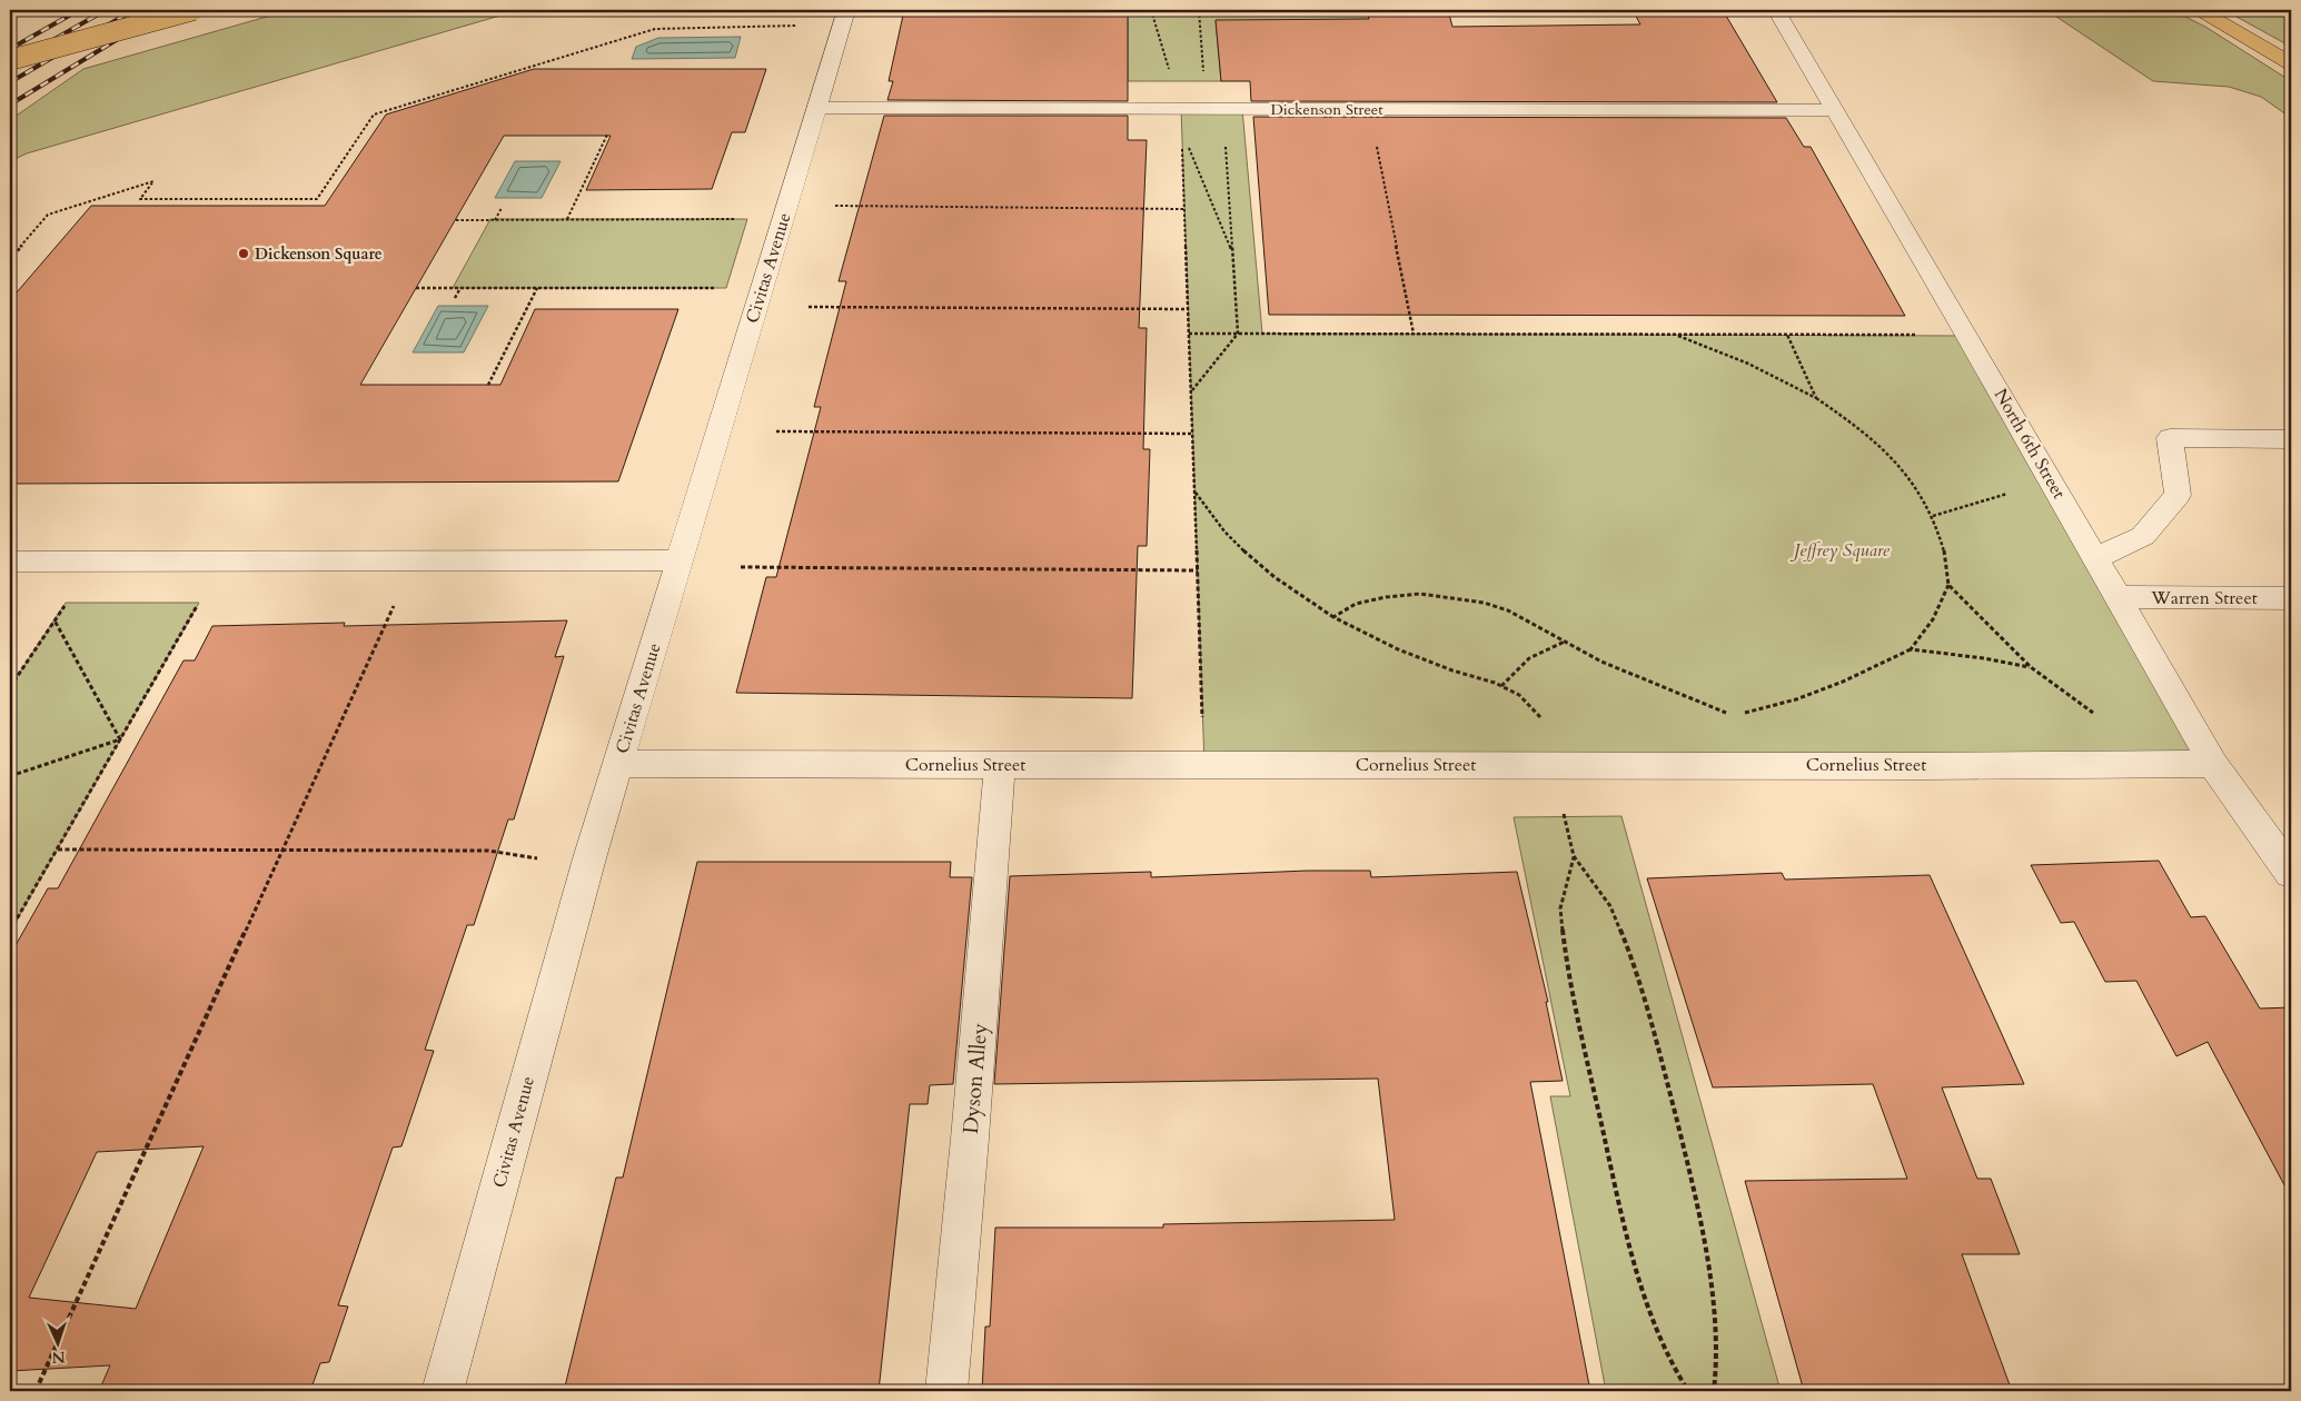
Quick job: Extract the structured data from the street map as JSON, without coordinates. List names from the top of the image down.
{
  "streets": {
    "street": [
      "Dickenson Street",
      "Civitas Avenue",
      "North 6th Street",
      "Warren Street",
      "Cornelius Street",
      "Dyson Alley"
    ]
  },
  "crossings": [
    ["Dickenson Street", "Civitas Avenue"],
    ["Dickenson Street", "North 6th Street"],
    ["Civitas Avenue", "Cornelius Street"],
    ["North 6th Street", "Warren Street"],
    ["North 6th Street", "Cornelius Street"],
    ["Cornelius Street", "Dyson Alley"]
  ],
  "parks": ["Jeffrey Square"],
  "places": ["Dickenson Square"],
  "north": "bottom"
}
